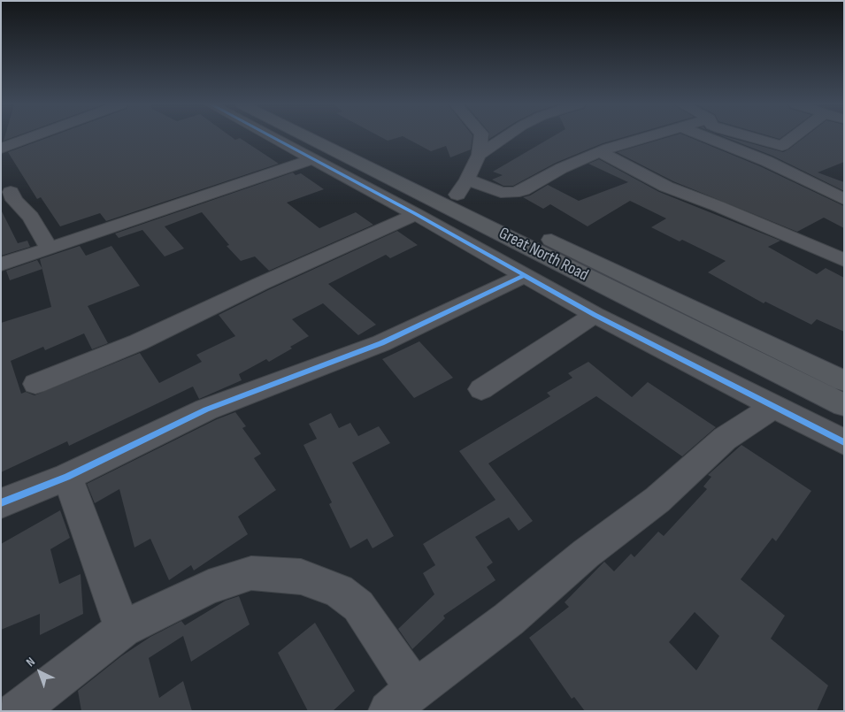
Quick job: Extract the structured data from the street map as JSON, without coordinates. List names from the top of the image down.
{
  "streets": {
    "main road": ["Great North Road"]
  },
  "north": "top left"
}
